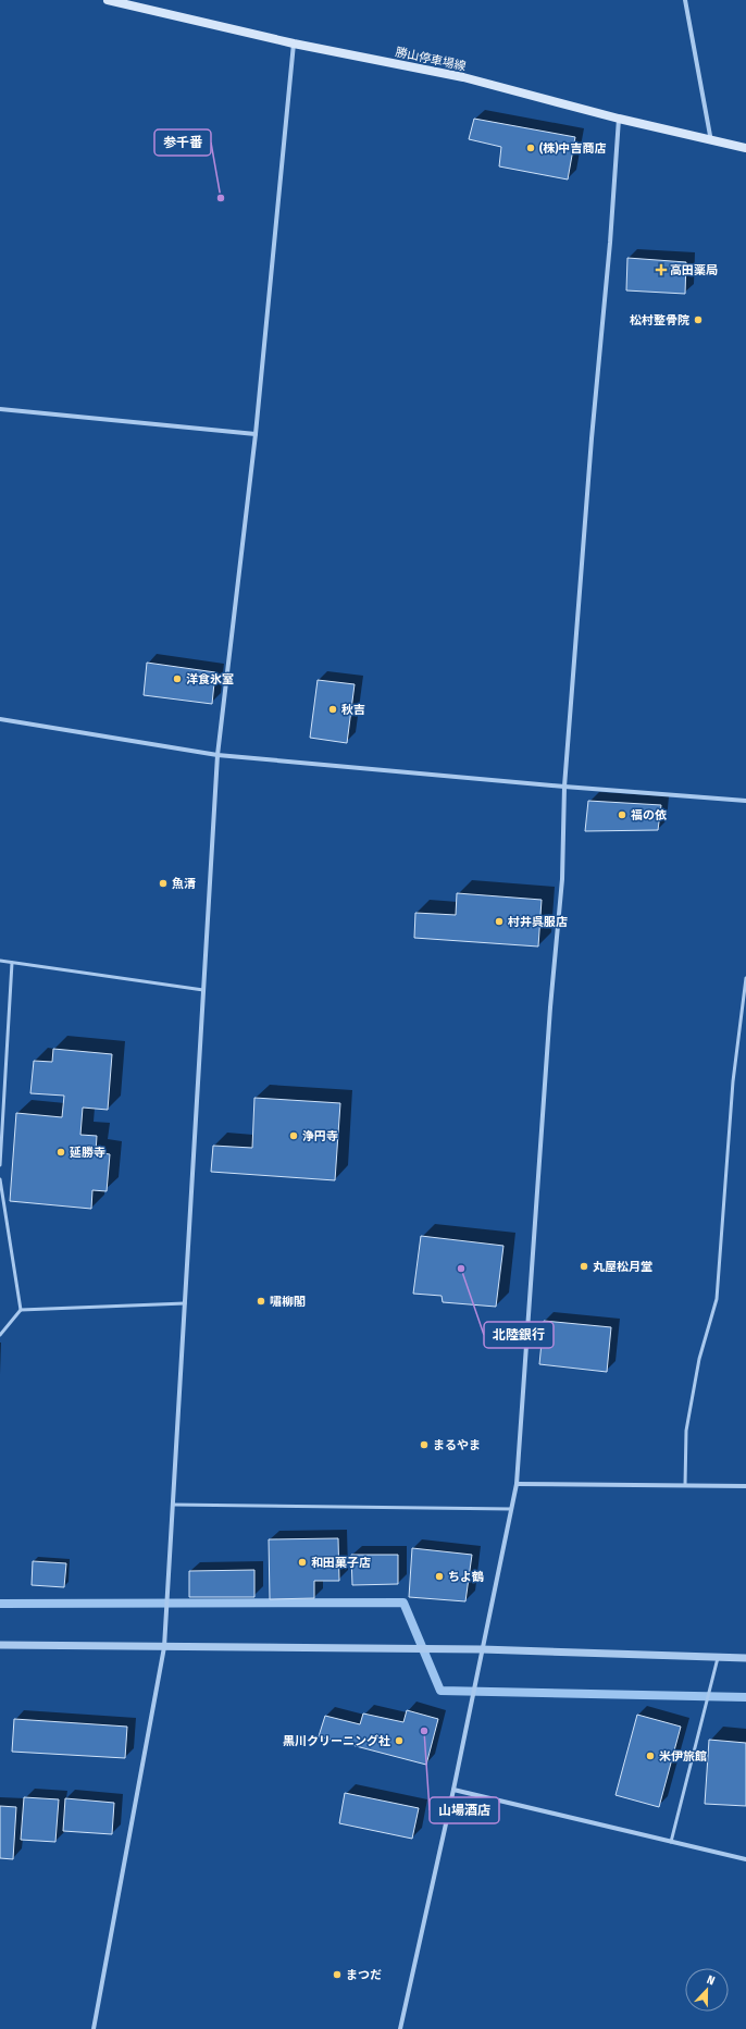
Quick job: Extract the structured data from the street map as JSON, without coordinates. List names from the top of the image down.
{
  "streets": {
    "main road": ["勝山停車場線"]
  },
  "places": {
    "other": [
      "(株)中吉商店",
      "参千番",
      "松村整骨院",
      "洋食氷室",
      "秋吉",
      "福の依",
      "魚清",
      "村井呉服店",
      "浄円寺",
      "延勝寺",
      "丸屋松月堂",
      "北陸銀行",
      "嘯柳閣",
      "まるやま",
      "和田菓子店",
      "ちよ鶴",
      "山場酒店",
      "黒川クリーニング社",
      "米伊旅館",
      "まつだ"
    ],
    "health": ["高田薬局"]
  },
  "north": "top"
}
